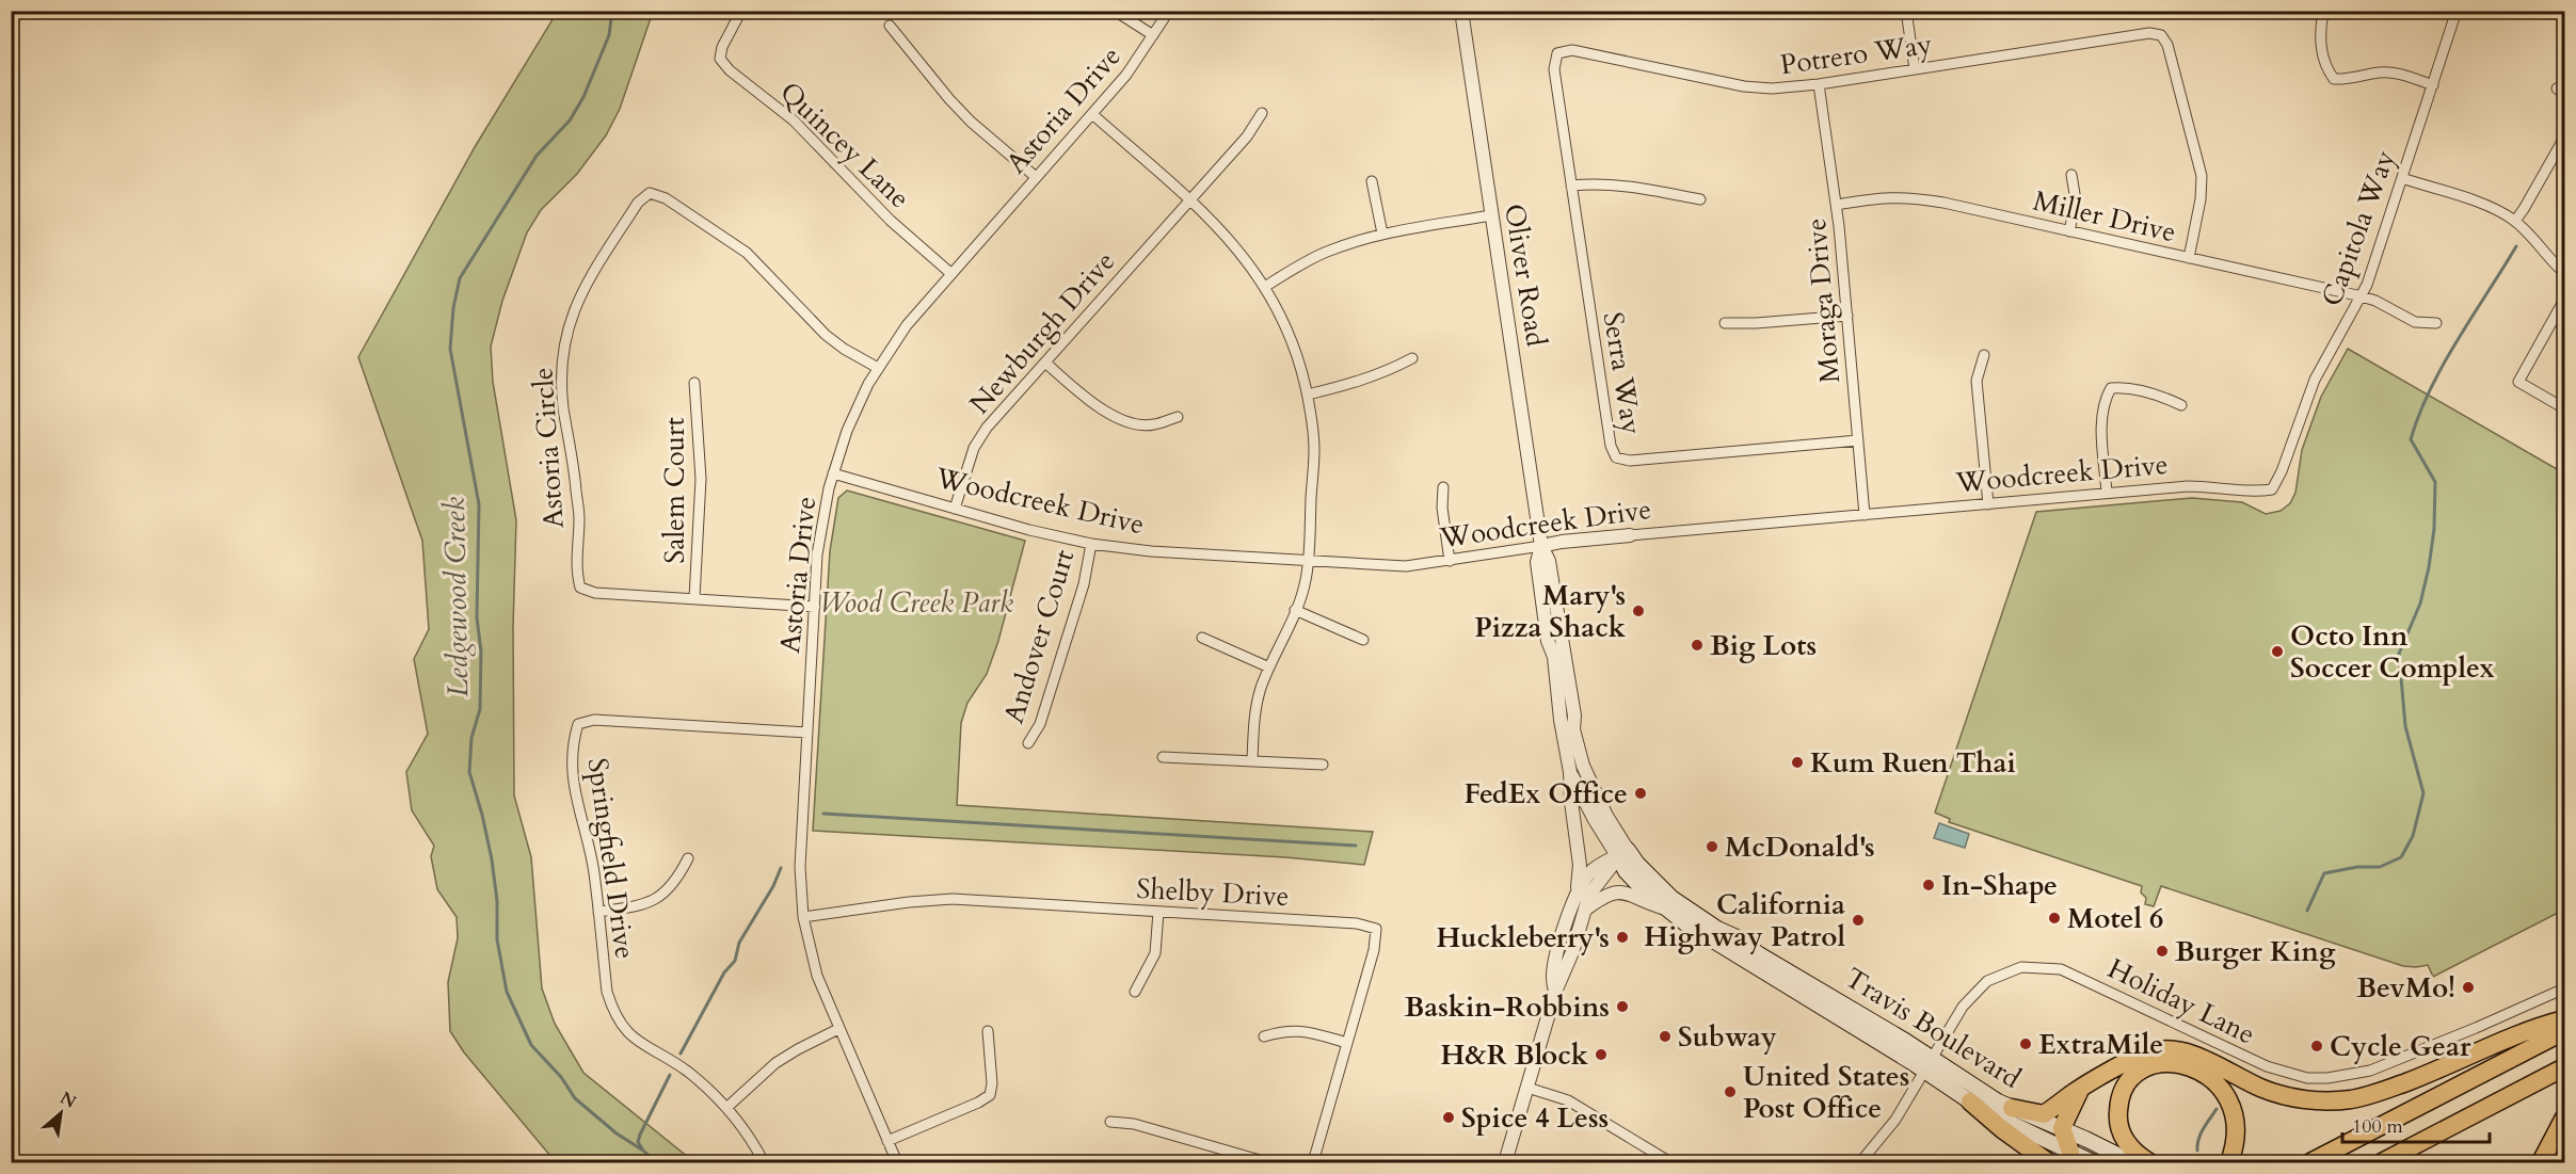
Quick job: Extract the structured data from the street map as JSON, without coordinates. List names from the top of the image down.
{
  "streets": {
    "main road": ["Travis Boulevard"],
    "street": [
      "Potrero Way",
      "Astoria Drive",
      "Quincey Lane",
      "Miller Drive",
      "Capitola Way",
      "Oliver Road",
      "Moraga Drive",
      "Newburgh Drive",
      "Serra Way",
      "Astoria Circle",
      "Woodcreek Drive",
      "Salem Court",
      "Andover Court",
      "Springfield Drive",
      "Shelby Drive",
      "Holiday Lane"
    ]
  },
  "crossings": [
    ["Potrero Way", "Miller Drive"],
    ["Potrero Way", "Moraga Drive"],
    ["Potrero Way", "Serra Way"],
    ["Astoria Drive", "Quincey Lane"],
    ["Astoria Drive", "Astoria Circle"],
    ["Astoria Drive", "Woodcreek Drive"],
    ["Astoria Drive", "Springfield Drive"],
    ["Astoria Drive", "Shelby Drive"],
    ["Miller Drive", "Capitola Way"],
    ["Miller Drive", "Moraga Drive"],
    ["Capitola Way", "Woodcreek Drive"],
    ["Oliver Road", "Woodcreek Drive"],
    ["Oliver Road", "Travis Boulevard"],
    ["Moraga Drive", "Serra Way"],
    ["Moraga Drive", "Woodcreek Drive"],
    ["Newburgh Drive", "Woodcreek Drive"],
    ["Astoria Circle", "Salem Court"],
    ["Woodcreek Drive", "Andover Court"],
    ["Holiday Lane", "Travis Boulevard"]
  ],
  "water": ["Ledgewood Creek"],
  "parks": ["Wood Creek Park"],
  "places": [
    "Mary's Pizza Shack",
    "Big Lots",
    "Octo Inn Soccer Complex",
    "Kum Ruen Thai",
    "FedEx Office",
    "McDonald's",
    "In-Shape",
    "Motel 6",
    "California Highway Patrol",
    "Huckleberry's",
    "Burger King",
    "BevMo!",
    "Baskin-Robbins",
    "Subway",
    "ExtraMile",
    "Cycle Gear",
    "H&R Block",
    "United States Post Office",
    "Spice 4 Less"
  ],
  "scale_bar": "100 m",
  "north": "top right"
}
